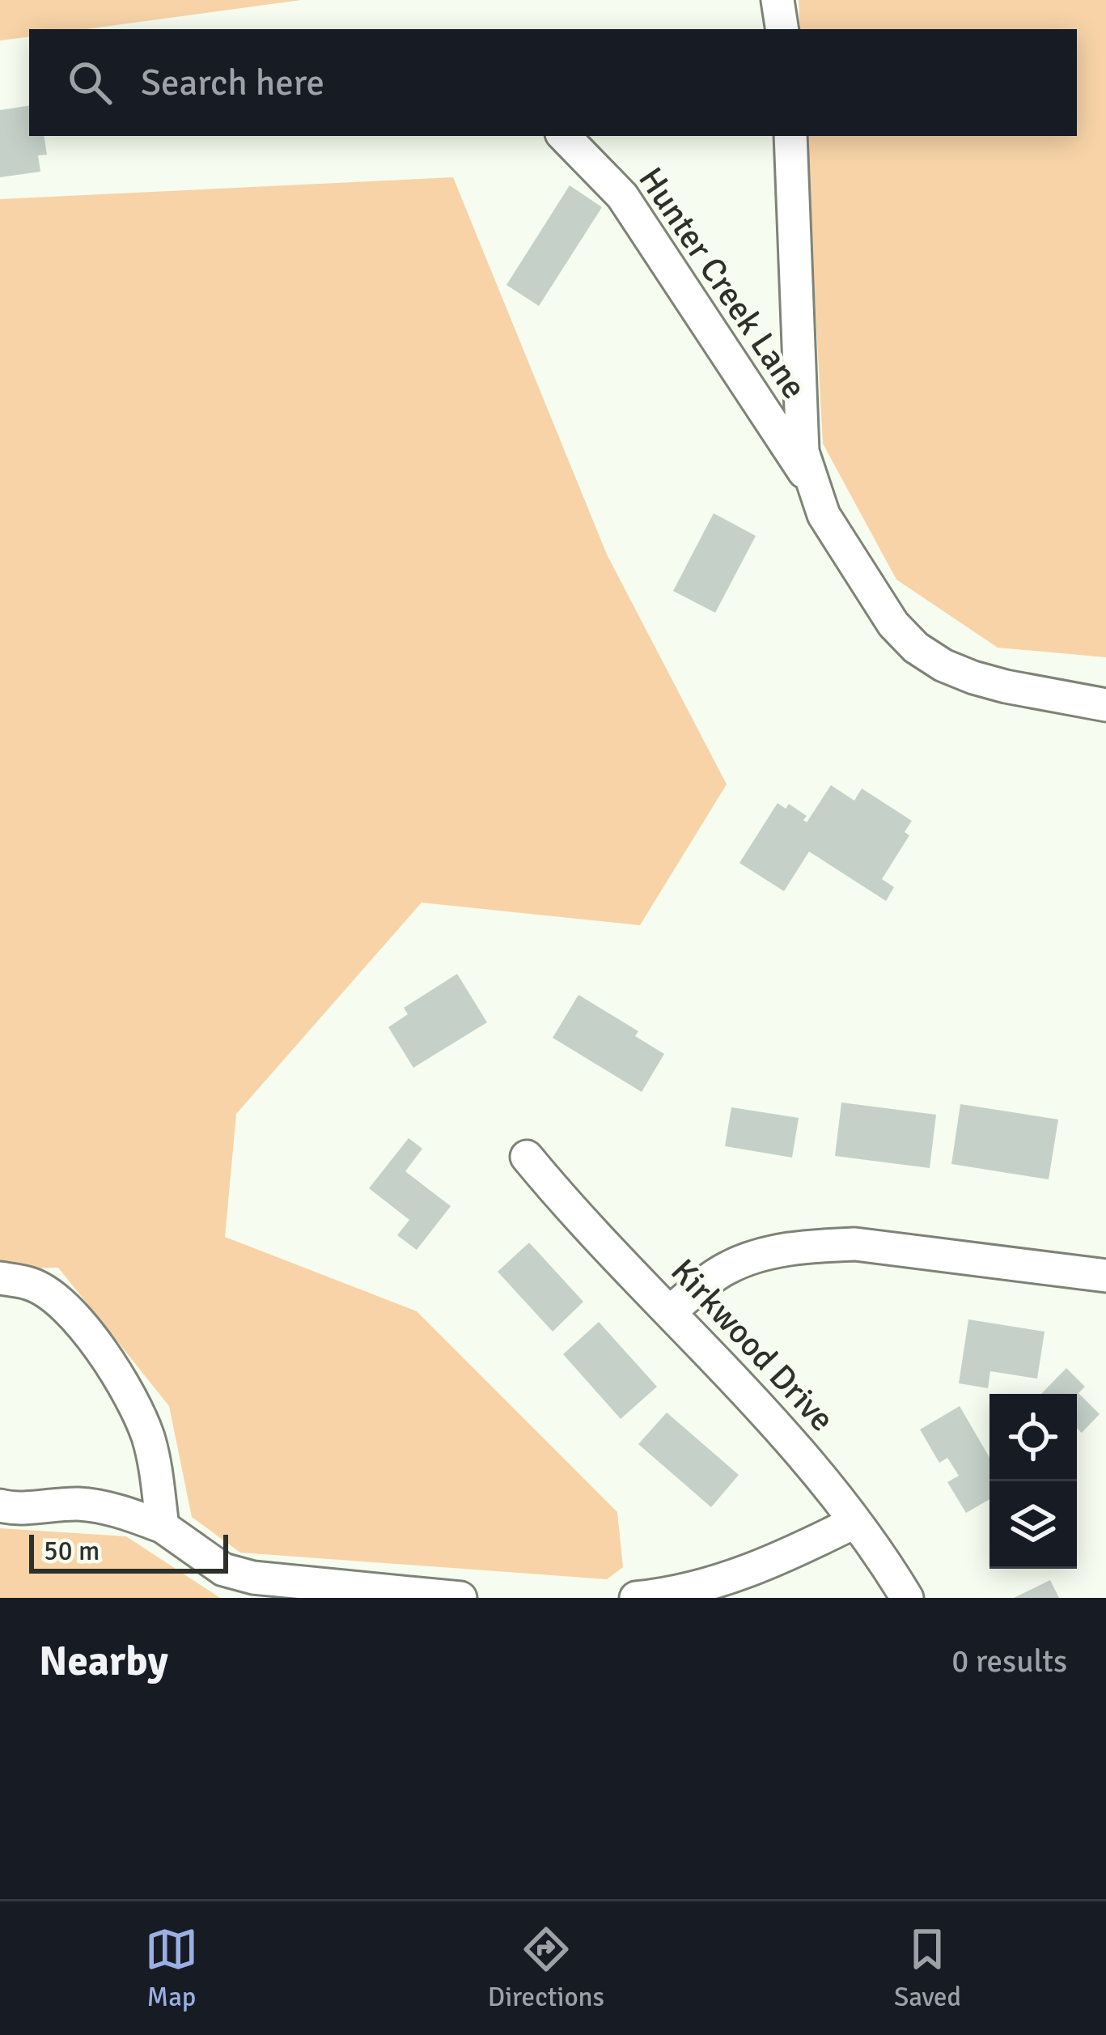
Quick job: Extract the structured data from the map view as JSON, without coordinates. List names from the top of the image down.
{
  "streets": {
    "street": ["Hunter Creek Lane", "Kirkwood Drive"]
  },
  "scale_bar": "50 m",
  "page": {
    "search": "Search here",
    "scale": "50 m",
    "heading": ["Nearby", "0 results"],
    "nav": ["Map", "Directions", "Saved"]
  }
}
